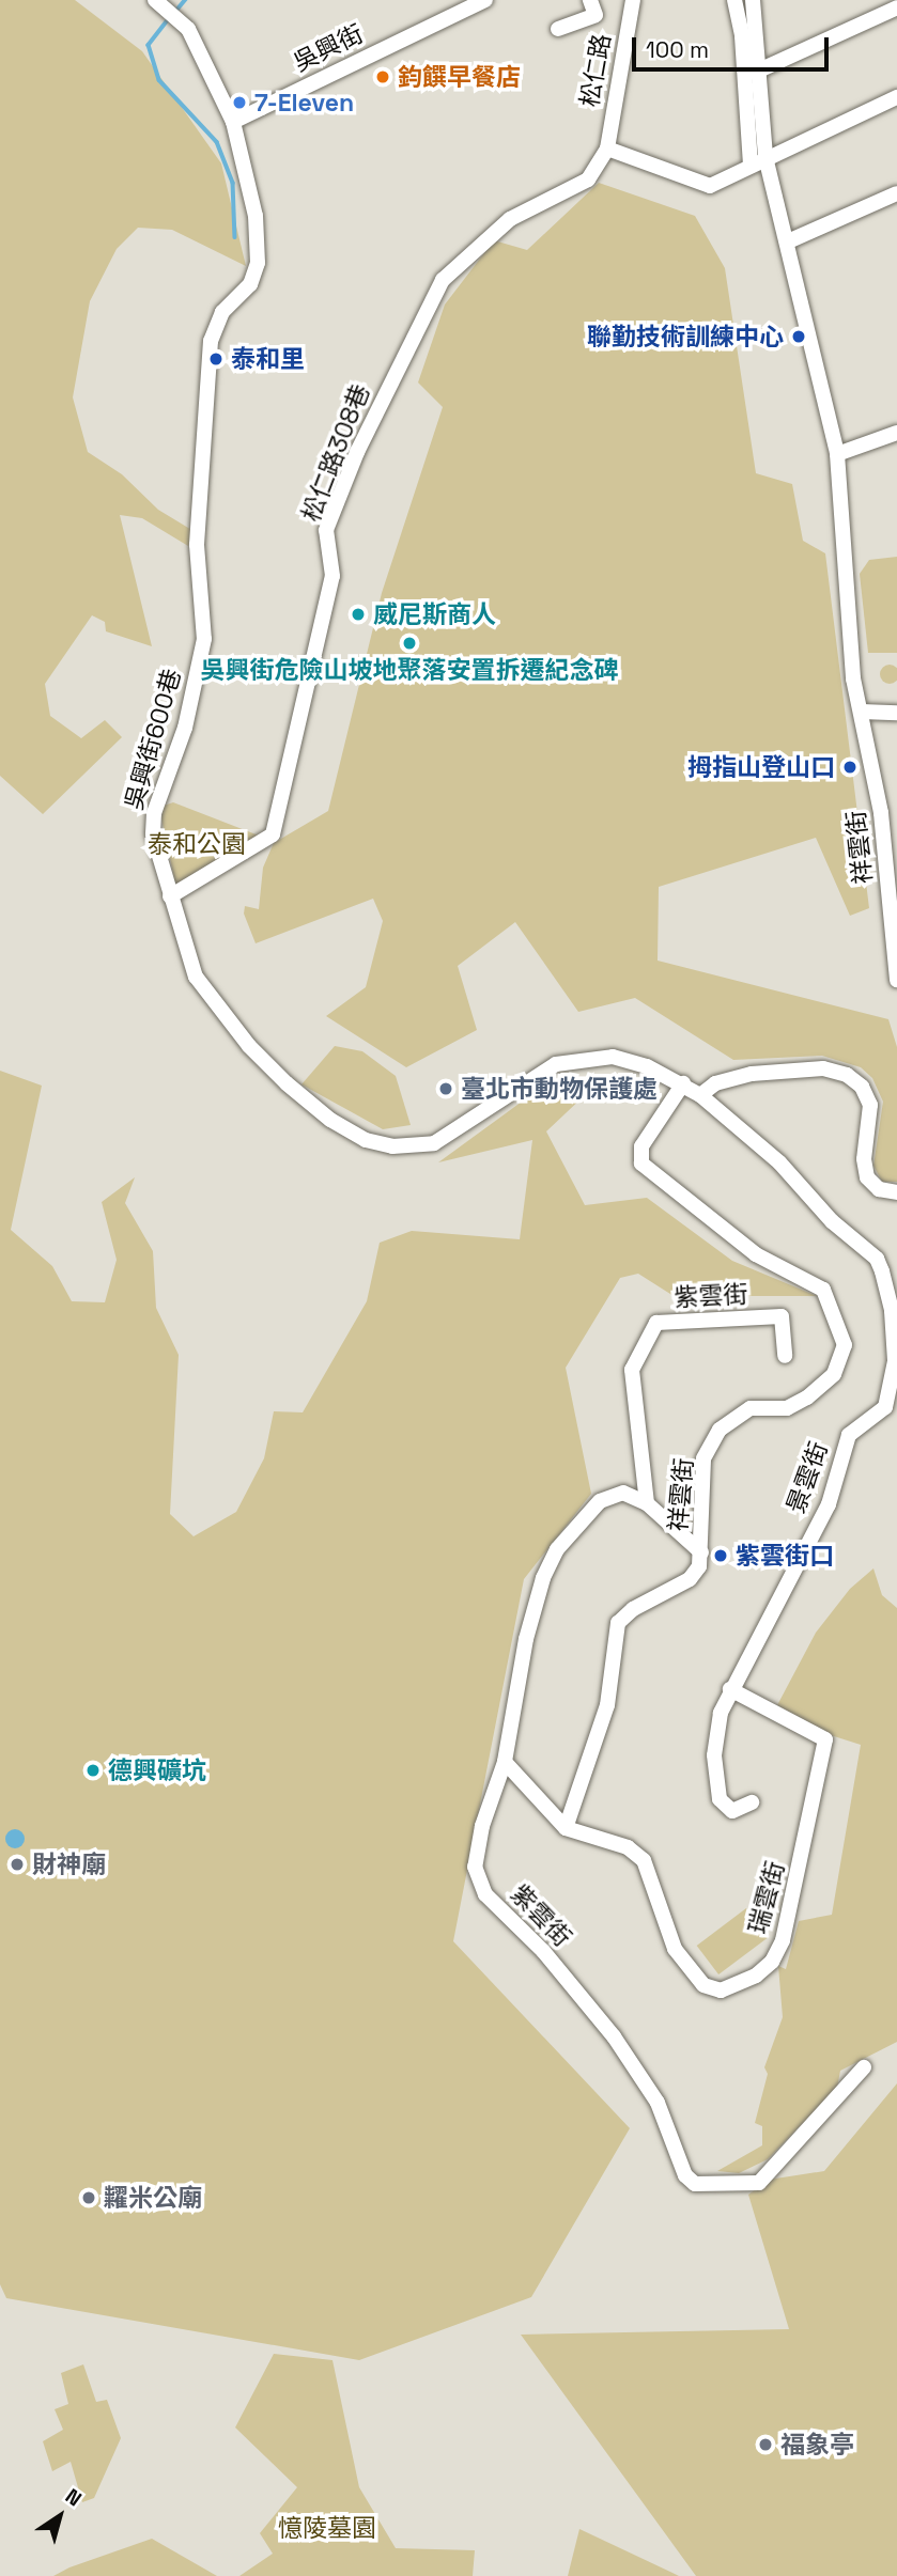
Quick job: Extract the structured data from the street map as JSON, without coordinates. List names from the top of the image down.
{
  "streets": {
    "street": [
      "吳興街",
      "松仁路",
      "松仁路308巷",
      "吳興街600巷",
      "祥雲街",
      "紫雲街",
      "景雲街",
      "瑞雲街"
    ]
  },
  "crossings": [
    ["吳興街", "吳興街600巷"],
    ["松仁路", "松仁路308巷"],
    ["松仁路308巷", "吳興街600巷"],
    ["吳興街600巷", "祥雲街"],
    ["吳興街600巷", "景雲街"],
    ["祥雲街", "紫雲街"],
    ["祥雲街", "景雲街"],
    ["祥雲街", "瑞雲街"],
    ["景雲街", "瑞雲街"]
  ],
  "parks": ["泰和公園", "憶陵墓園"],
  "places": [
    "鈞饌早餐店",
    "7-Eleven",
    "聯勤技術訓練中心",
    "泰和里",
    "威尼斯商人",
    "吳興街危險山坡地聚落安置拆遷紀念碑",
    "拇指山登山口",
    "臺北市動物保護處",
    "紫雲街口",
    "德興礦坑",
    "財神廟",
    "糶米公廟",
    "福象亭"
  ],
  "scale_bar": "100 m",
  "north": "top right"
}
